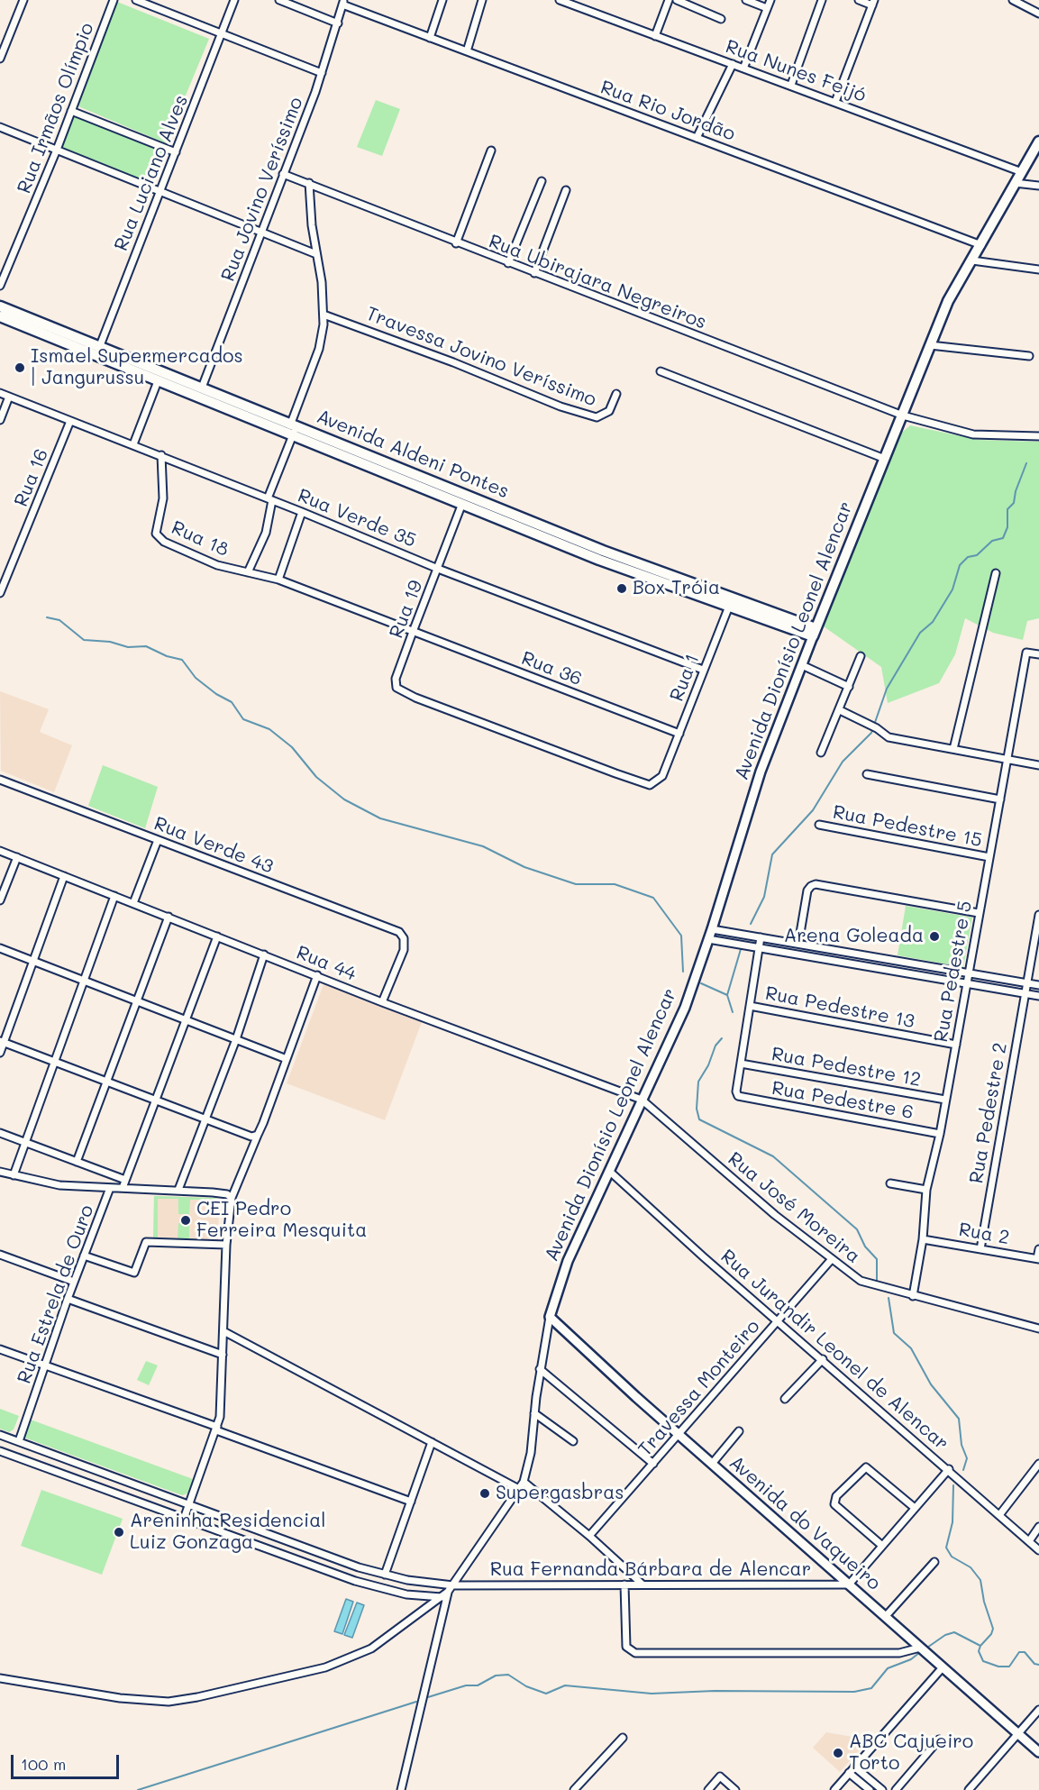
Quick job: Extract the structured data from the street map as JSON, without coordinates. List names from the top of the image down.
{
  "streets": {
    "main road": ["Avenida Aldeni Pontes", "Avenida Dionísio Leonel Alencar"],
    "street": [
      "Rua Nunes Feijó",
      "Rua Irmãos Olímpio",
      "Rua Rio Jordão",
      "Rua Luciano Alves",
      "Rua Jovino Veríssimo",
      "Rua Ubirajara Negreiros",
      "Travessa Jovino Veríssimo",
      "Rua 16",
      "Rua Verde 35",
      "Rua 18",
      "Rua 19",
      "Rua 36",
      "Rua 1",
      "Rua Pedestre 15",
      "Rua Verde 43",
      "Rua 44",
      "Rua Pedestre 5",
      "Rua Pedestre 13",
      "Rua Pedestre 12",
      "Rua Pedestre 6",
      "Rua Pedestre 2",
      "Rua José Moreira",
      "Rua 2",
      "Rua Estrela de Ouro",
      "Rua Jurandir Leonel de Alencar",
      "Travessa Monteiro",
      "Avenida do Vaqueiro",
      "Rua Fernanda Bárbara de Alencar"
    ]
  },
  "crossings": [
    ["Rua Nunes Feijó", "Avenida Dionísio Leonel Alencar"],
    ["Rua Rio Jordão", "Rua Jovino Veríssimo"],
    ["Rua Rio Jordão", "Avenida Dionísio Leonel Alencar"],
    ["Rua Luciano Alves", "Avenida Aldeni Pontes"],
    ["Rua Jovino Veríssimo", "Rua Ubirajara Negreiros"],
    ["Rua Jovino Veríssimo", "Avenida Aldeni Pontes"],
    ["Rua Ubirajara Negreiros", "Avenida Dionísio Leonel Alencar"],
    ["Avenida Aldeni Pontes", "Rua 19"],
    ["Avenida Aldeni Pontes", "Avenida Dionísio Leonel Alencar"],
    ["Avenida Aldeni Pontes", "Rua 1"],
    ["Rua 16", "Rua Verde 35"],
    ["Rua Verde 35", "Rua 18"],
    ["Rua Verde 35", "Rua 19"],
    ["Rua Verde 35", "Rua 1"],
    ["Rua 18", "Rua 19"],
    ["Rua 18", "Rua 36"],
    ["Rua 19", "Rua 36"],
    ["Rua 19", "Rua 1"],
    ["Avenida Dionísio Leonel Alencar", "Rua 44"],
    ["Avenida Dionísio Leonel Alencar", "Rua José Moreira"],
    ["Avenida Dionísio Leonel Alencar", "Rua Jurandir Leonel de Alencar"],
    ["Avenida Dionísio Leonel Alencar", "Avenida do Vaqueiro"],
    ["Avenida Dionísio Leonel Alencar", "Rua Fernanda Bárbara de Alencar"],
    ["Rua 36", "Rua 1"],
    ["Rua Pedestre 15", "Rua Pedestre 5"],
    ["Rua Verde 43", "Rua 44"],
    ["Rua 44", "Rua José Moreira"],
    ["Rua Pedestre 5", "Rua Pedestre 13"],
    ["Rua Pedestre 5", "Rua Pedestre 12"],
    ["Rua Pedestre 5", "Rua Pedestre 6"],
    ["Rua Pedestre 5", "Rua José Moreira"],
    ["Rua Pedestre 5", "Rua 2"],
    ["Rua Pedestre 12", "Rua Pedestre 6"],
    ["Rua Pedestre 2", "Rua 2"],
    ["Rua José Moreira", "Travessa Monteiro"],
    ["Rua Estrela de Ouro", "Rua Fernanda Bárbara de Alencar"],
    ["Rua Jurandir Leonel de Alencar", "Travessa Monteiro"],
    ["Travessa Monteiro", "Avenida do Vaqueiro"],
    ["Avenida do Vaqueiro", "Rua Fernanda Bárbara de Alencar"]
  ],
  "places": [
    "Ismael Supermercados | Jangurussu",
    "Box Tróia",
    "Arena Goleada",
    "CEI Pedro Ferreira Mesquita",
    "Supergasbras",
    "Areninha Residencial Luiz Gonzaga",
    "ABC Cajueiro Torto"
  ],
  "scale_bar": "100 m"
}
